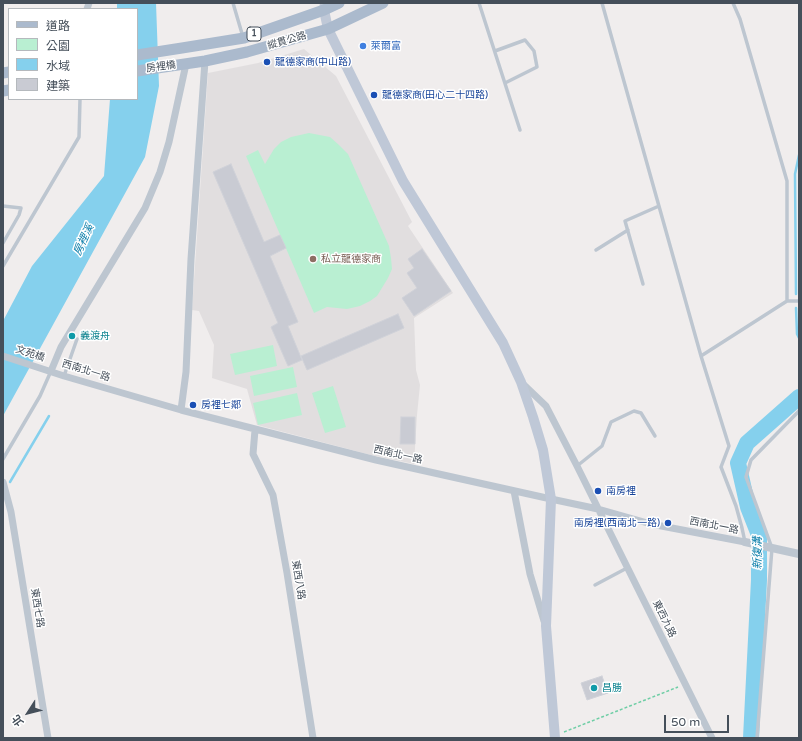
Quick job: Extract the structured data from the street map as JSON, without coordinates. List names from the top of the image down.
{
  "streets": {
    "main road": ["1", "縱貫公路", "房裡橋"],
    "street": [
      "文苑橋",
      "西南北一路",
      "東西八路",
      "東西七路",
      "東西九路"
    ]
  },
  "crossings": [
    ["縱貫公路", "房裡橋"],
    ["文苑橋", "西南北一路"],
    ["西南北一路", "東西八路"],
    ["西南北一路", "東西九路"]
  ],
  "water": ["房裡溪", "新復溝"],
  "places": [
    "萊爾富",
    "龍德家商(中山路)",
    "龍德家商(田心二十四路)",
    "私立龍德家商",
    "義渡舟",
    "房裡七鄰",
    "南房裡",
    "南房裡(西南北一路)",
    "昌勝"
  ],
  "legend": [
    "道路",
    "公園",
    "水域",
    "建築"
  ],
  "scale_bar": "50 m",
  "north": "bottom left"
}
